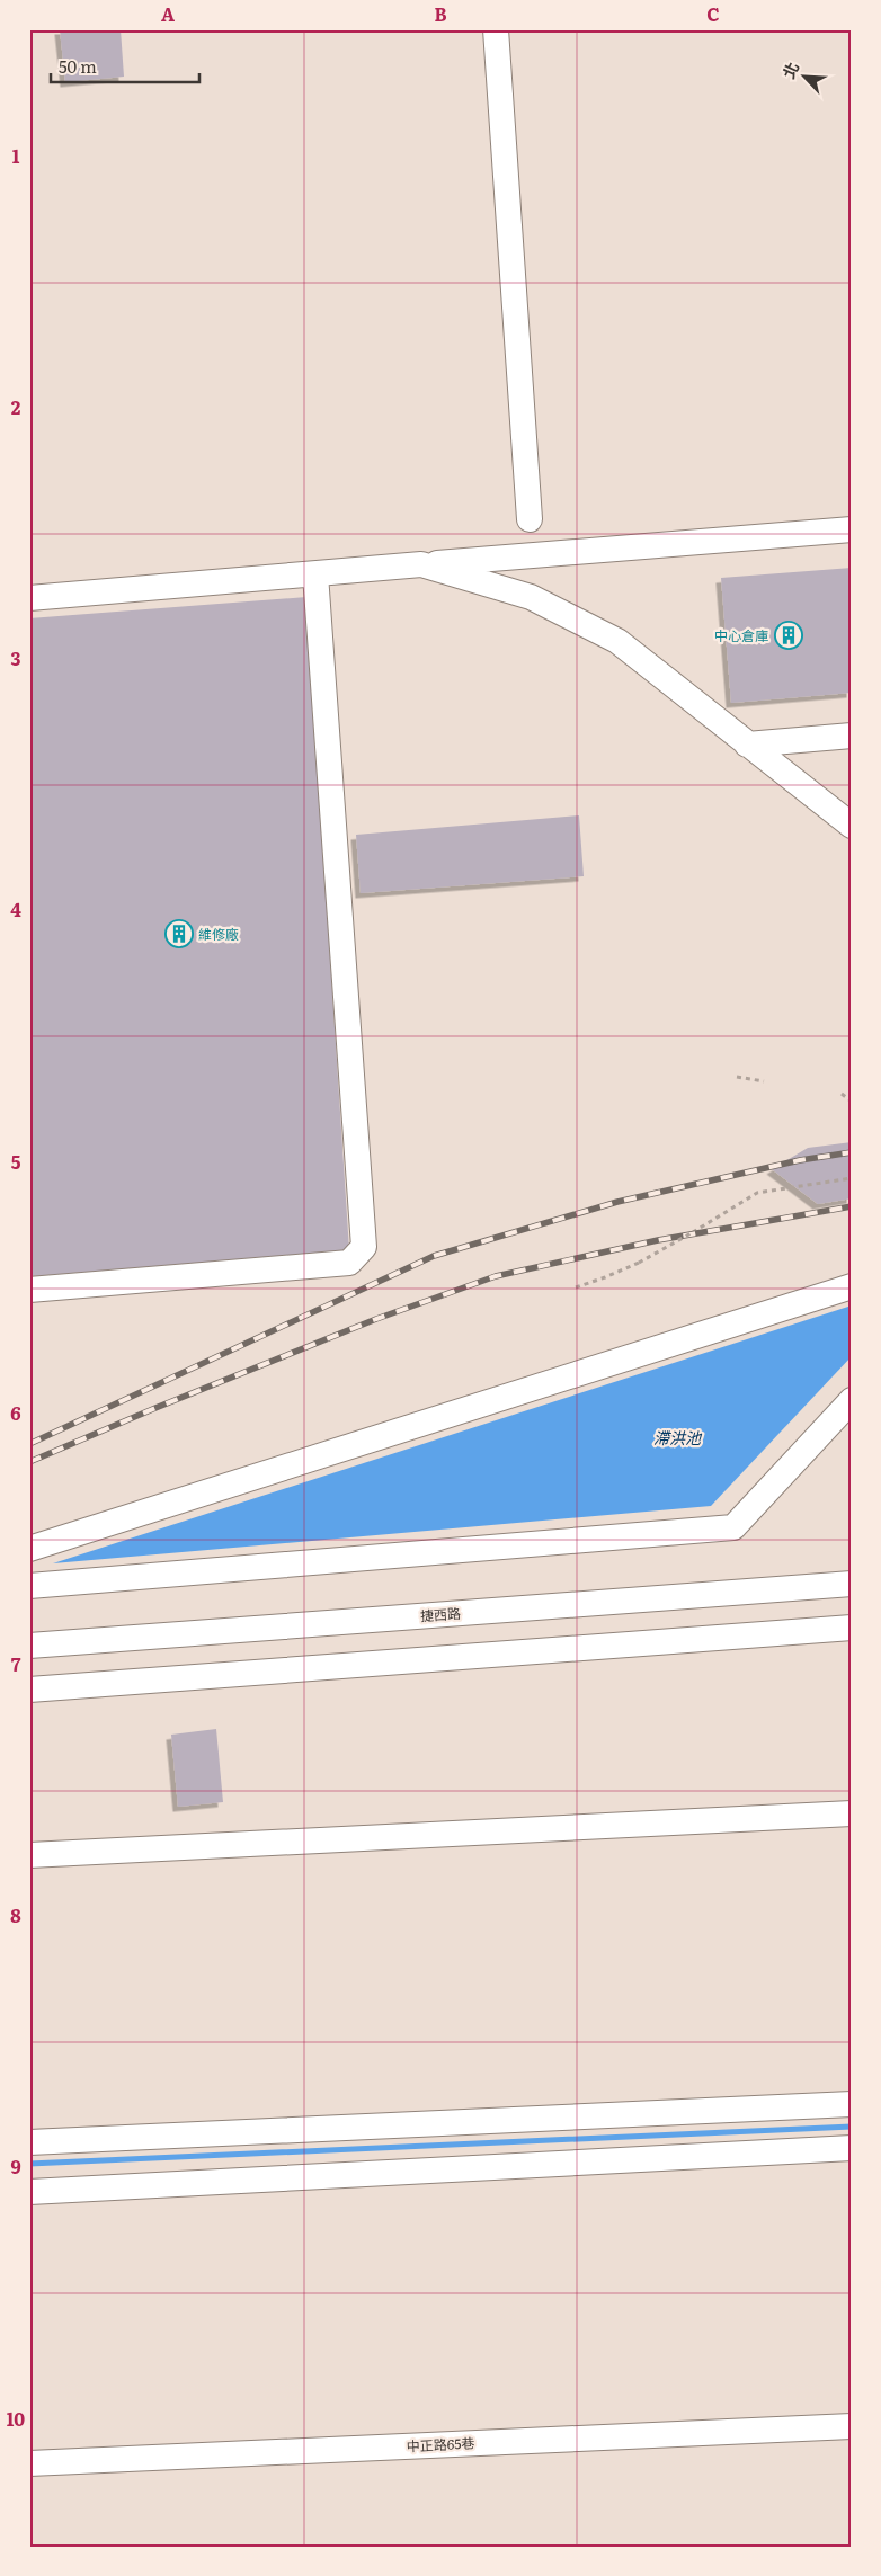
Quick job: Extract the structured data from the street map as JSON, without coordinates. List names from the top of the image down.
{
  "streets": {
    "street": ["捷西路", "中正路65巷"]
  },
  "water": ["滯洪池"],
  "places": {
    "building": ["中心倉庫", "維修廠"]
  },
  "scale_bar": "50 m",
  "north": "top left",
  "grid": {
    "columns": ["A", "B", "C"],
    "rows": [
      "1",
      "2",
      "3",
      "4",
      "5",
      "6",
      "7",
      "8",
      "9",
      "10"
    ]
  }
}
